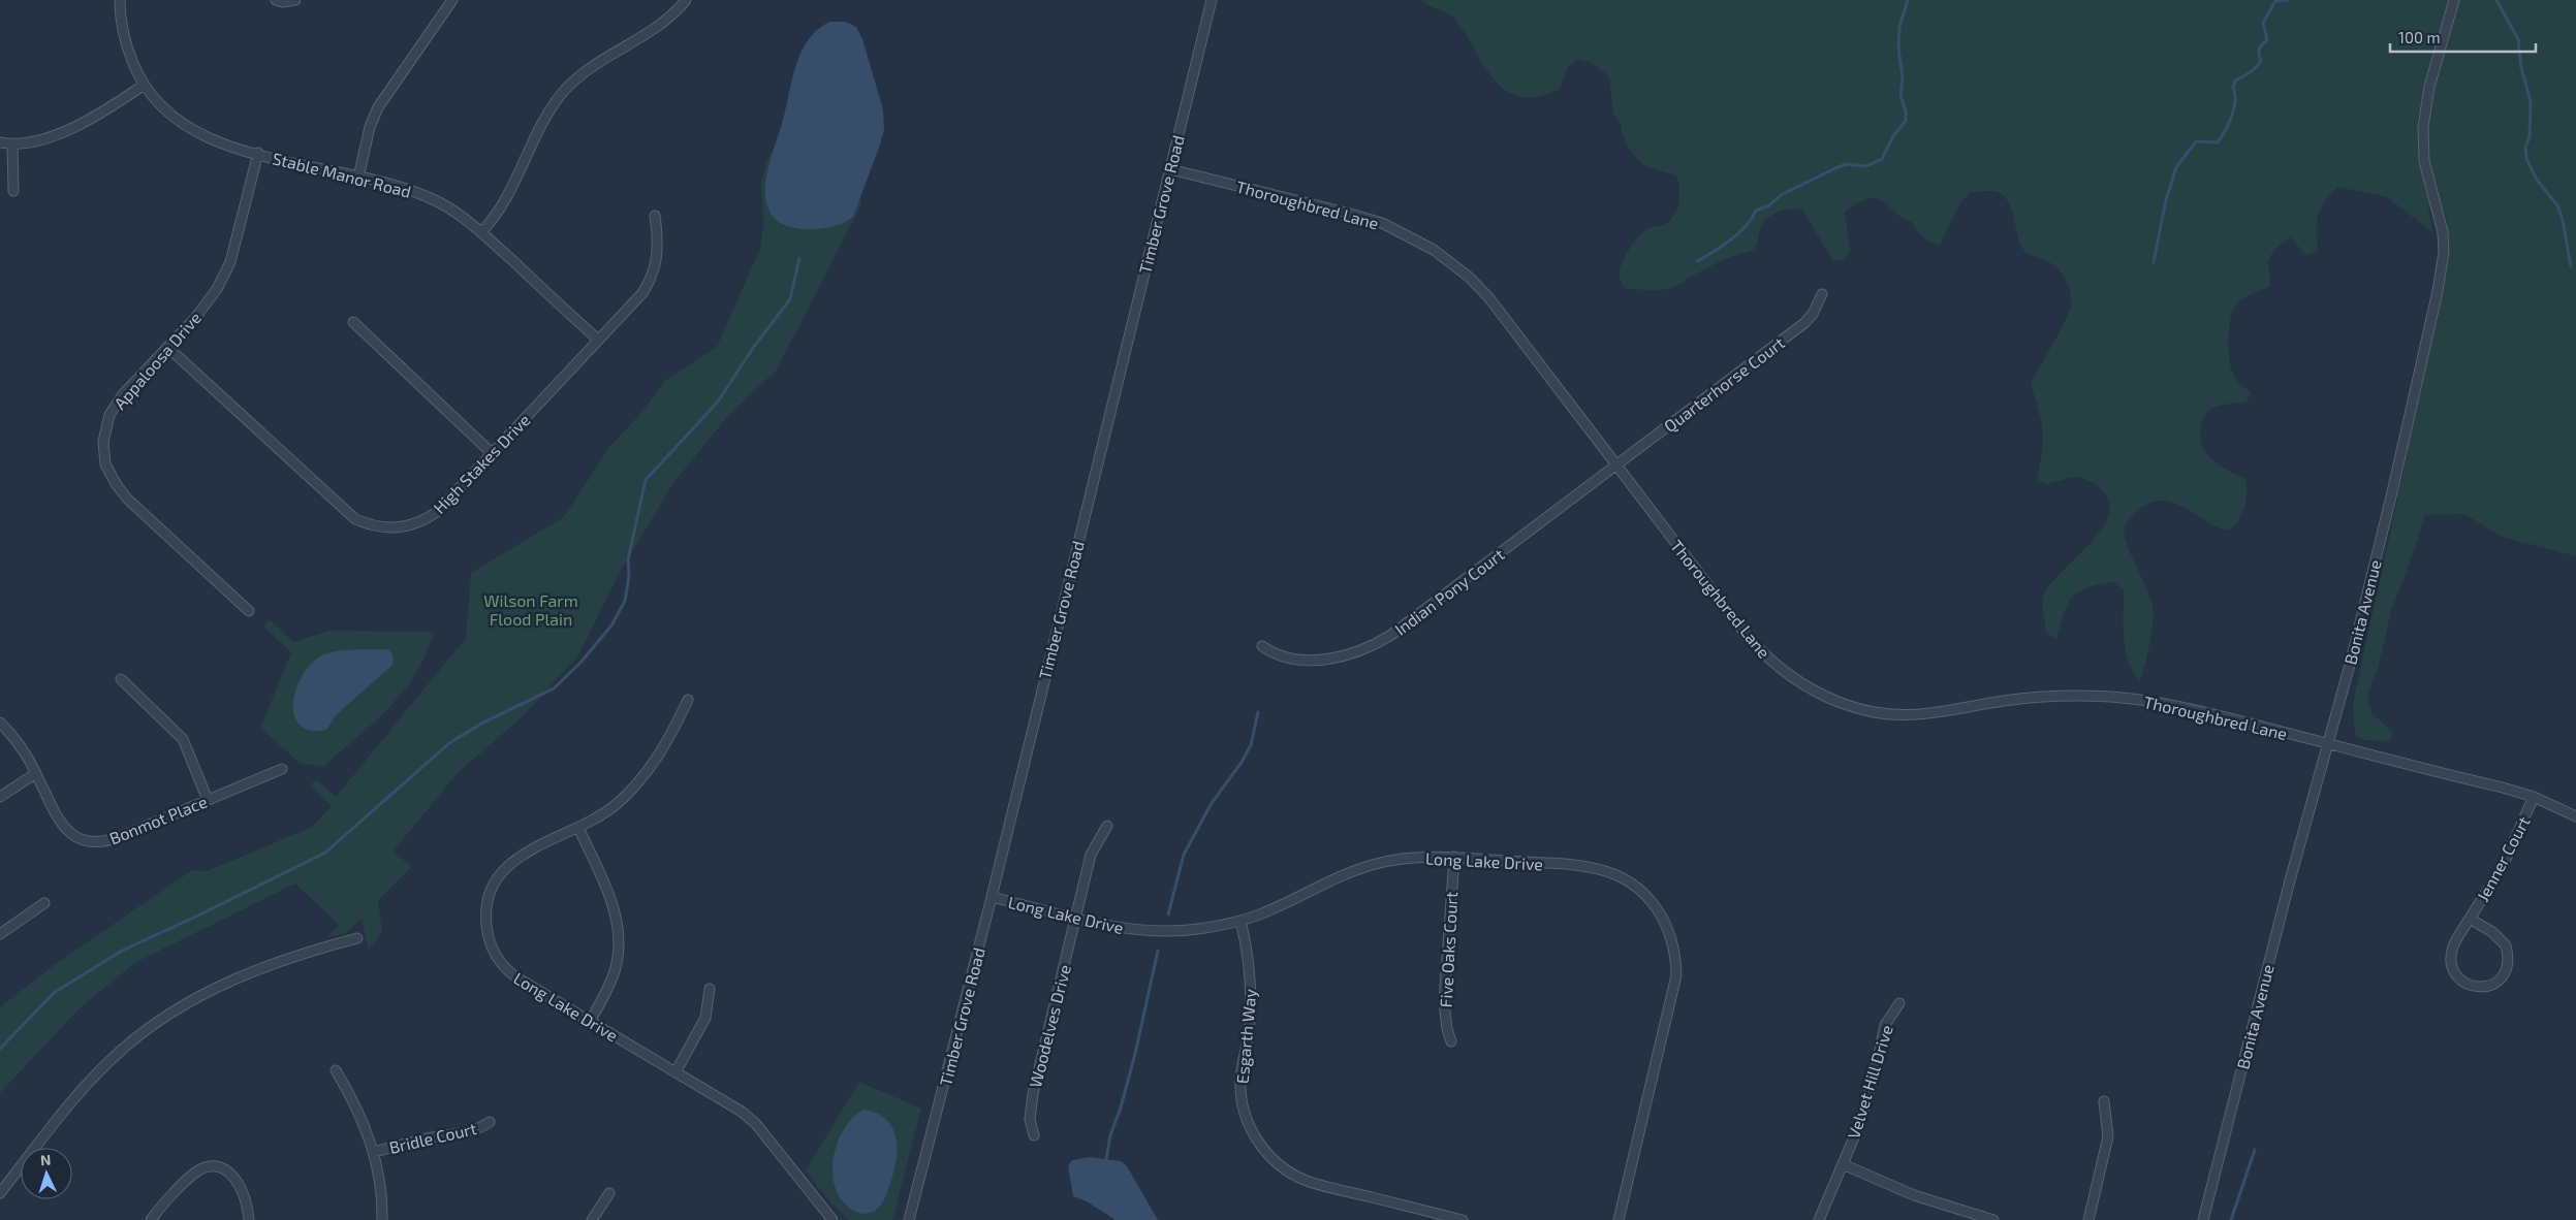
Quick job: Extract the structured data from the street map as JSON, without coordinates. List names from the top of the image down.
{
  "streets": {
    "street": [
      "Stable Manor Road",
      "Timber Grove Road",
      "Thoroughbred Lane",
      "Appaloosa Drive",
      "Quarterhorse Court",
      "High Stakes Drive",
      "Indian Pony Court",
      "Bonita Avenue",
      "Bonmot Place",
      "Jenner Court",
      "Long Lake Drive",
      "Five Oaks Court",
      "Woodelves Drive",
      "Esgarth Way",
      "Velvet Hill Drive",
      "Bridle Court"
    ]
  },
  "crossings": [
    ["Stable Manor Road", "Appaloosa Drive"],
    ["Stable Manor Road", "High Stakes Drive"],
    ["Timber Grove Road", "Thoroughbred Lane"],
    ["Timber Grove Road", "Long Lake Drive"],
    ["Thoroughbred Lane", "Quarterhorse Court"],
    ["Thoroughbred Lane", "Indian Pony Court"],
    ["Thoroughbred Lane", "Bonita Avenue"],
    ["Thoroughbred Lane", "Jenner Court"],
    ["Appaloosa Drive", "High Stakes Drive"],
    ["Quarterhorse Court", "Indian Pony Court"],
    ["Long Lake Drive", "Five Oaks Court"],
    ["Long Lake Drive", "Woodelves Drive"],
    ["Long Lake Drive", "Esgarth Way"]
  ],
  "parks": ["Wilson Farm Flood Plain"],
  "scale_bar": "100 m",
  "north": "top"
}
